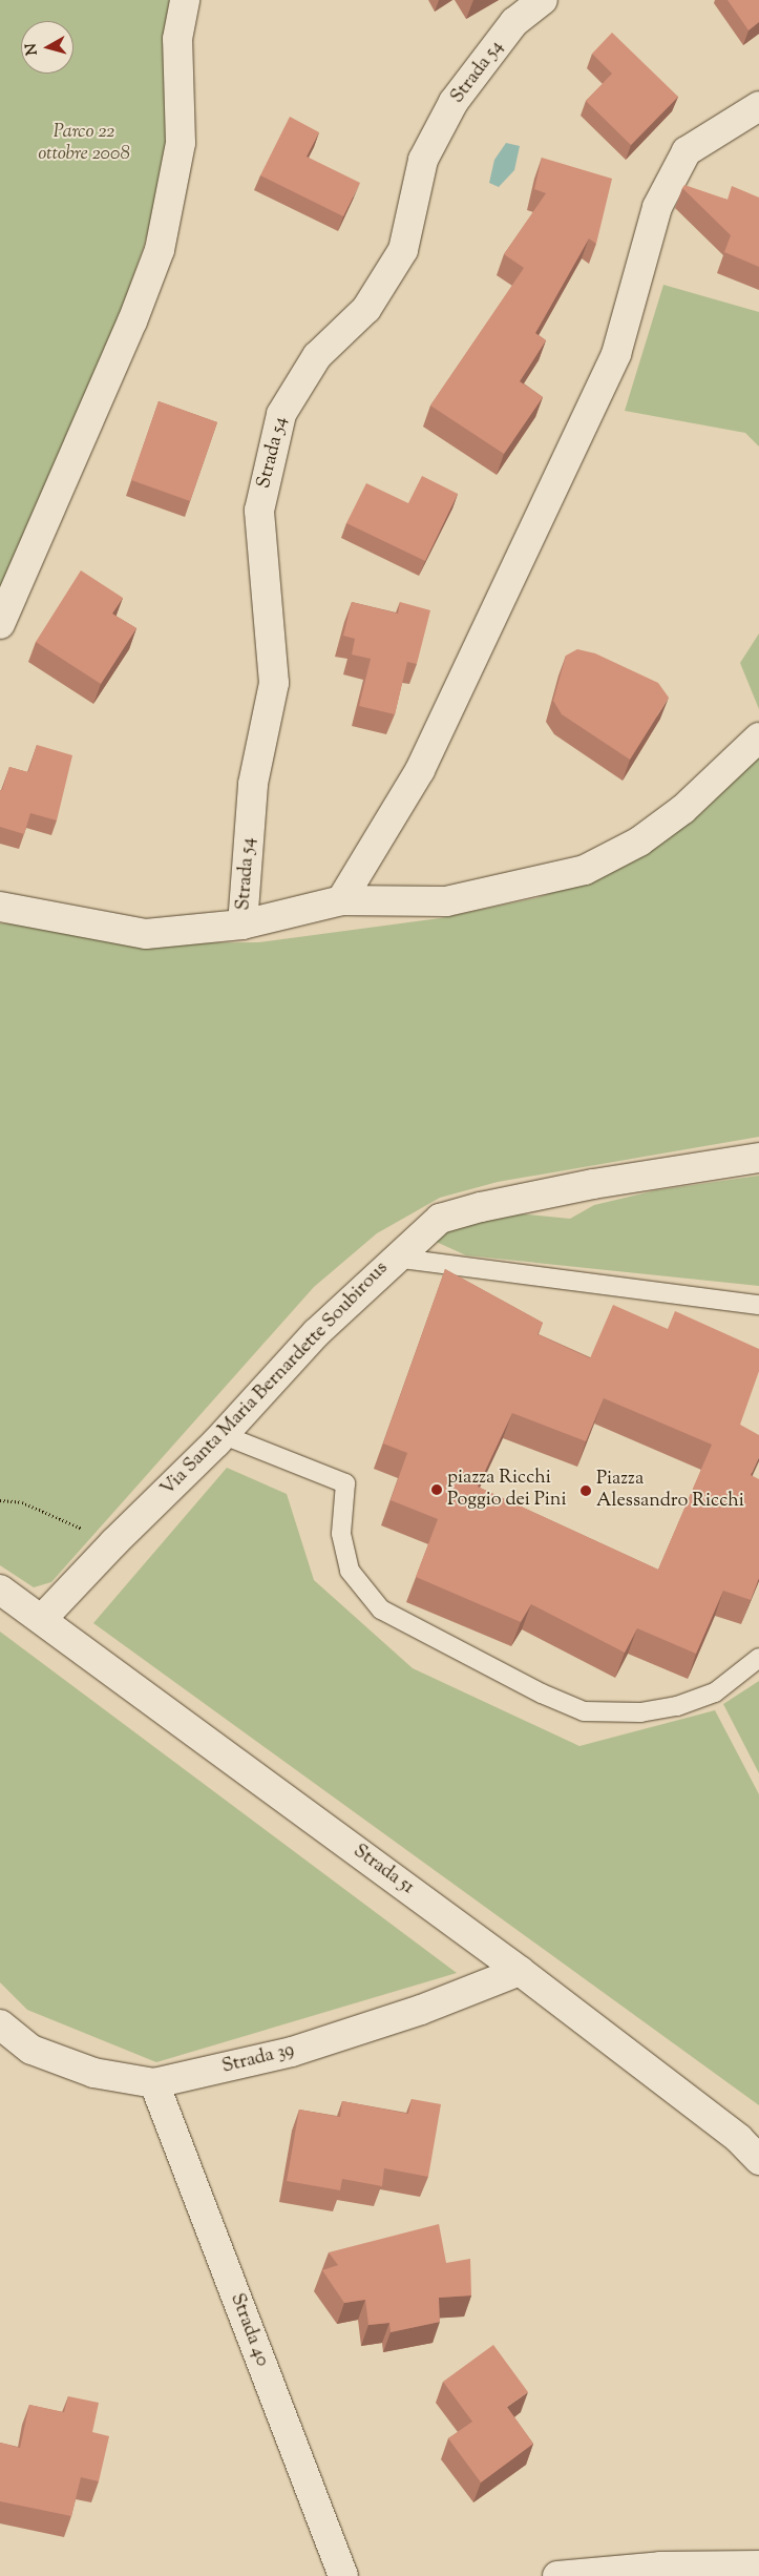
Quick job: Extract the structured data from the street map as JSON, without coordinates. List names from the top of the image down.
{
  "streets": {
    "street": [
      "Strada 54",
      "Via Santa Maria Bernardette Soubirous",
      "Strada 51",
      "Strada 39",
      "Strada 40"
    ]
  },
  "crossings": [
    ["Via Santa Maria Bernardette Soubirous", "Strada 51"],
    ["Strada 51", "Strada 39"],
    ["Strada 39", "Strada 40"]
  ],
  "parks": ["Parco 22 ottobre 2008"],
  "places": ["piazza Ricchi Poggio dei Pini", "Piazza Alessandro Ricchi"],
  "north": "left"
}
